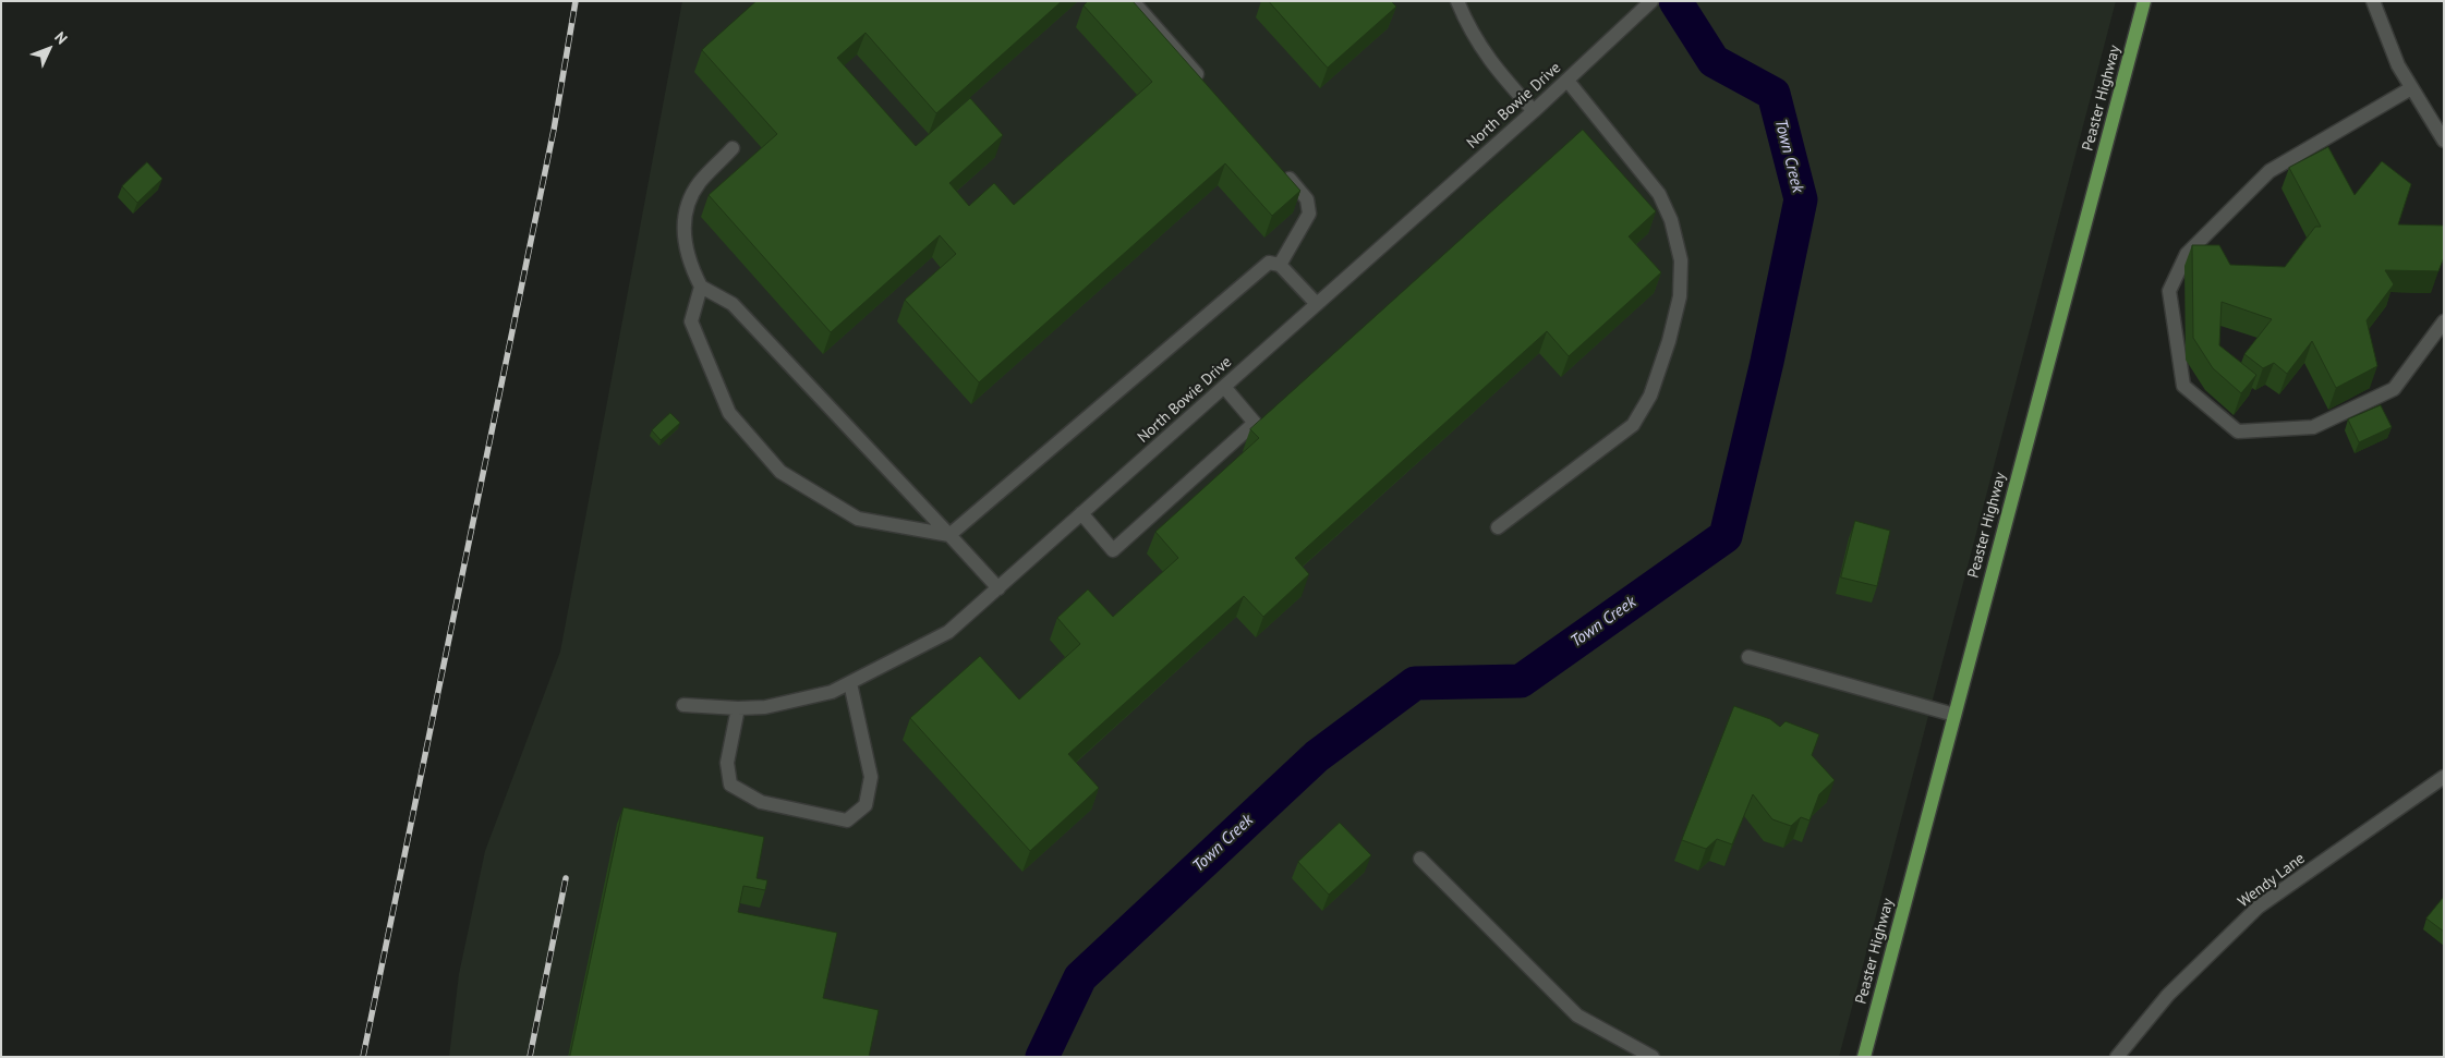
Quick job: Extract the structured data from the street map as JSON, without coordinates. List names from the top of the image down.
{
  "streets": {
    "main road": ["Peaster Highway"],
    "street": ["North Bowie Drive", "Wendy Lane"]
  },
  "water": ["Town Creek"],
  "north": "top right"
}
